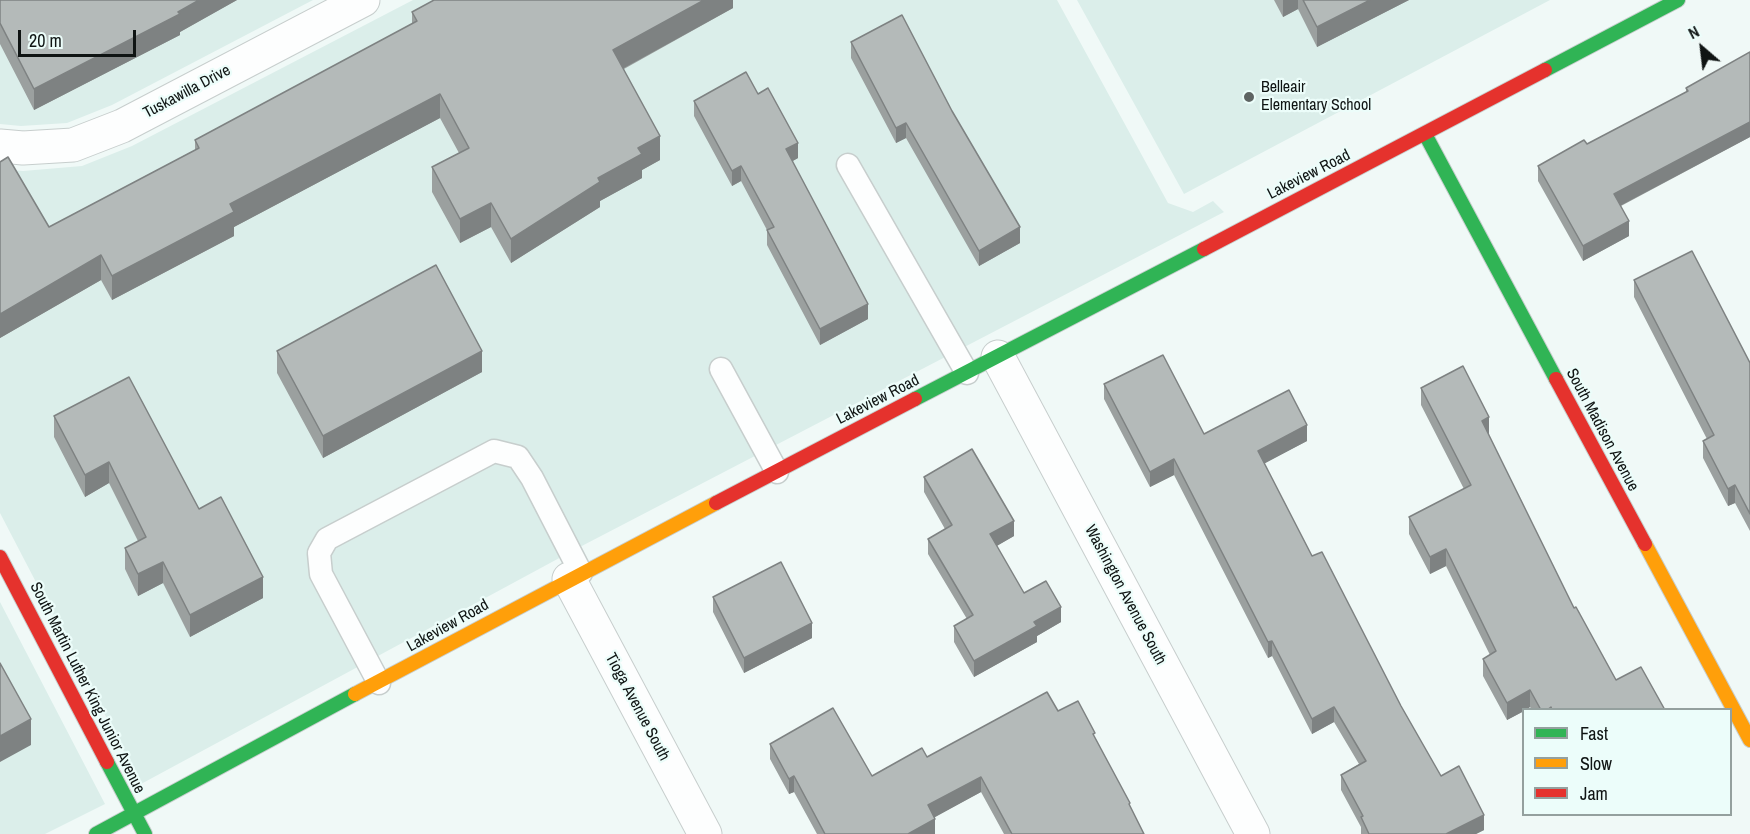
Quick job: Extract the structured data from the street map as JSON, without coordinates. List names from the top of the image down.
{
  "streets": {
    "street": [
      "Tuskawilla Drive",
      "Lakeview Road",
      "South Madison Avenue",
      "Washington Avenue South",
      "South Martin Luther King Junior Avenue",
      "Tioga Avenue South"
    ]
  },
  "crossings": [
    ["Lakeview Road", "South Madison Avenue"],
    ["Lakeview Road", "Washington Avenue South"],
    ["Lakeview Road", "South Martin Luther King Junior Avenue"],
    ["Lakeview Road", "Tioga Avenue South"]
  ],
  "places": ["Belleair Elementary School"],
  "legend": ["Fast", "Slow", "Jam"],
  "scale_bar": "20 m",
  "north": "top left"
}
